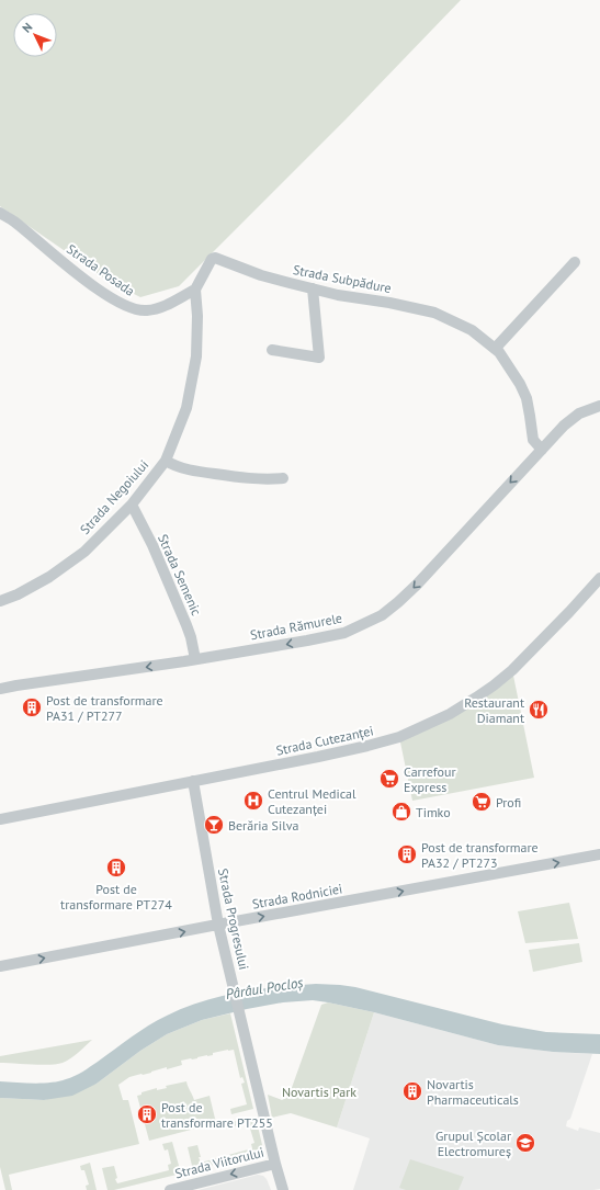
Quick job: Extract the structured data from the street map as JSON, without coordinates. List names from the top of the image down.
{
  "streets": {
    "street": [
      "Strada Posada",
      "Strada Subpădure",
      "Strada Negoiului",
      "Strada Semenic",
      "Strada Rămurele",
      "Strada Cutezanței",
      "Strada Rodniciei",
      "Strada Progresului",
      "Strada Viitorului"
    ]
  },
  "crossings": [
    ["Strada Posada", "Strada Subpădure"],
    ["Strada Posada", "Strada Negoiului"],
    ["Strada Subpădure", "Strada Negoiului"],
    ["Strada Subpădure", "Strada Rămurele"],
    ["Strada Negoiului", "Strada Semenic"],
    ["Strada Semenic", "Strada Rămurele"],
    ["Strada Cutezanței", "Strada Progresului"],
    ["Strada Rodniciei", "Strada Progresului"],
    ["Strada Progresului", "Strada Viitorului"]
  ],
  "one_way": ["Strada Rămurele", "Strada Rodniciei", "Strada Viitorului"],
  "water": ["Pârâul Pocloș"],
  "parks": ["Novartis Park"],
  "places": {
    "building": [
      "Post de transformare PA31 / PT277",
      "Post de transformare PA32 / PT273",
      "Post de transformare PT274",
      "Novartis Pharmaceuticals",
      "Post de transformare PT255"
    ],
    "restaurant": ["Restaurant Diamant"],
    "supermarket": ["Carrefour Express", "Profi"],
    "hospital": ["Centrul Medical Cutezanței"],
    "shop": ["Timko"],
    "bar": ["Berăria Silva"],
    "school or university": ["Grupul Școlar Electromureș"]
  },
  "north": "top left"
}
